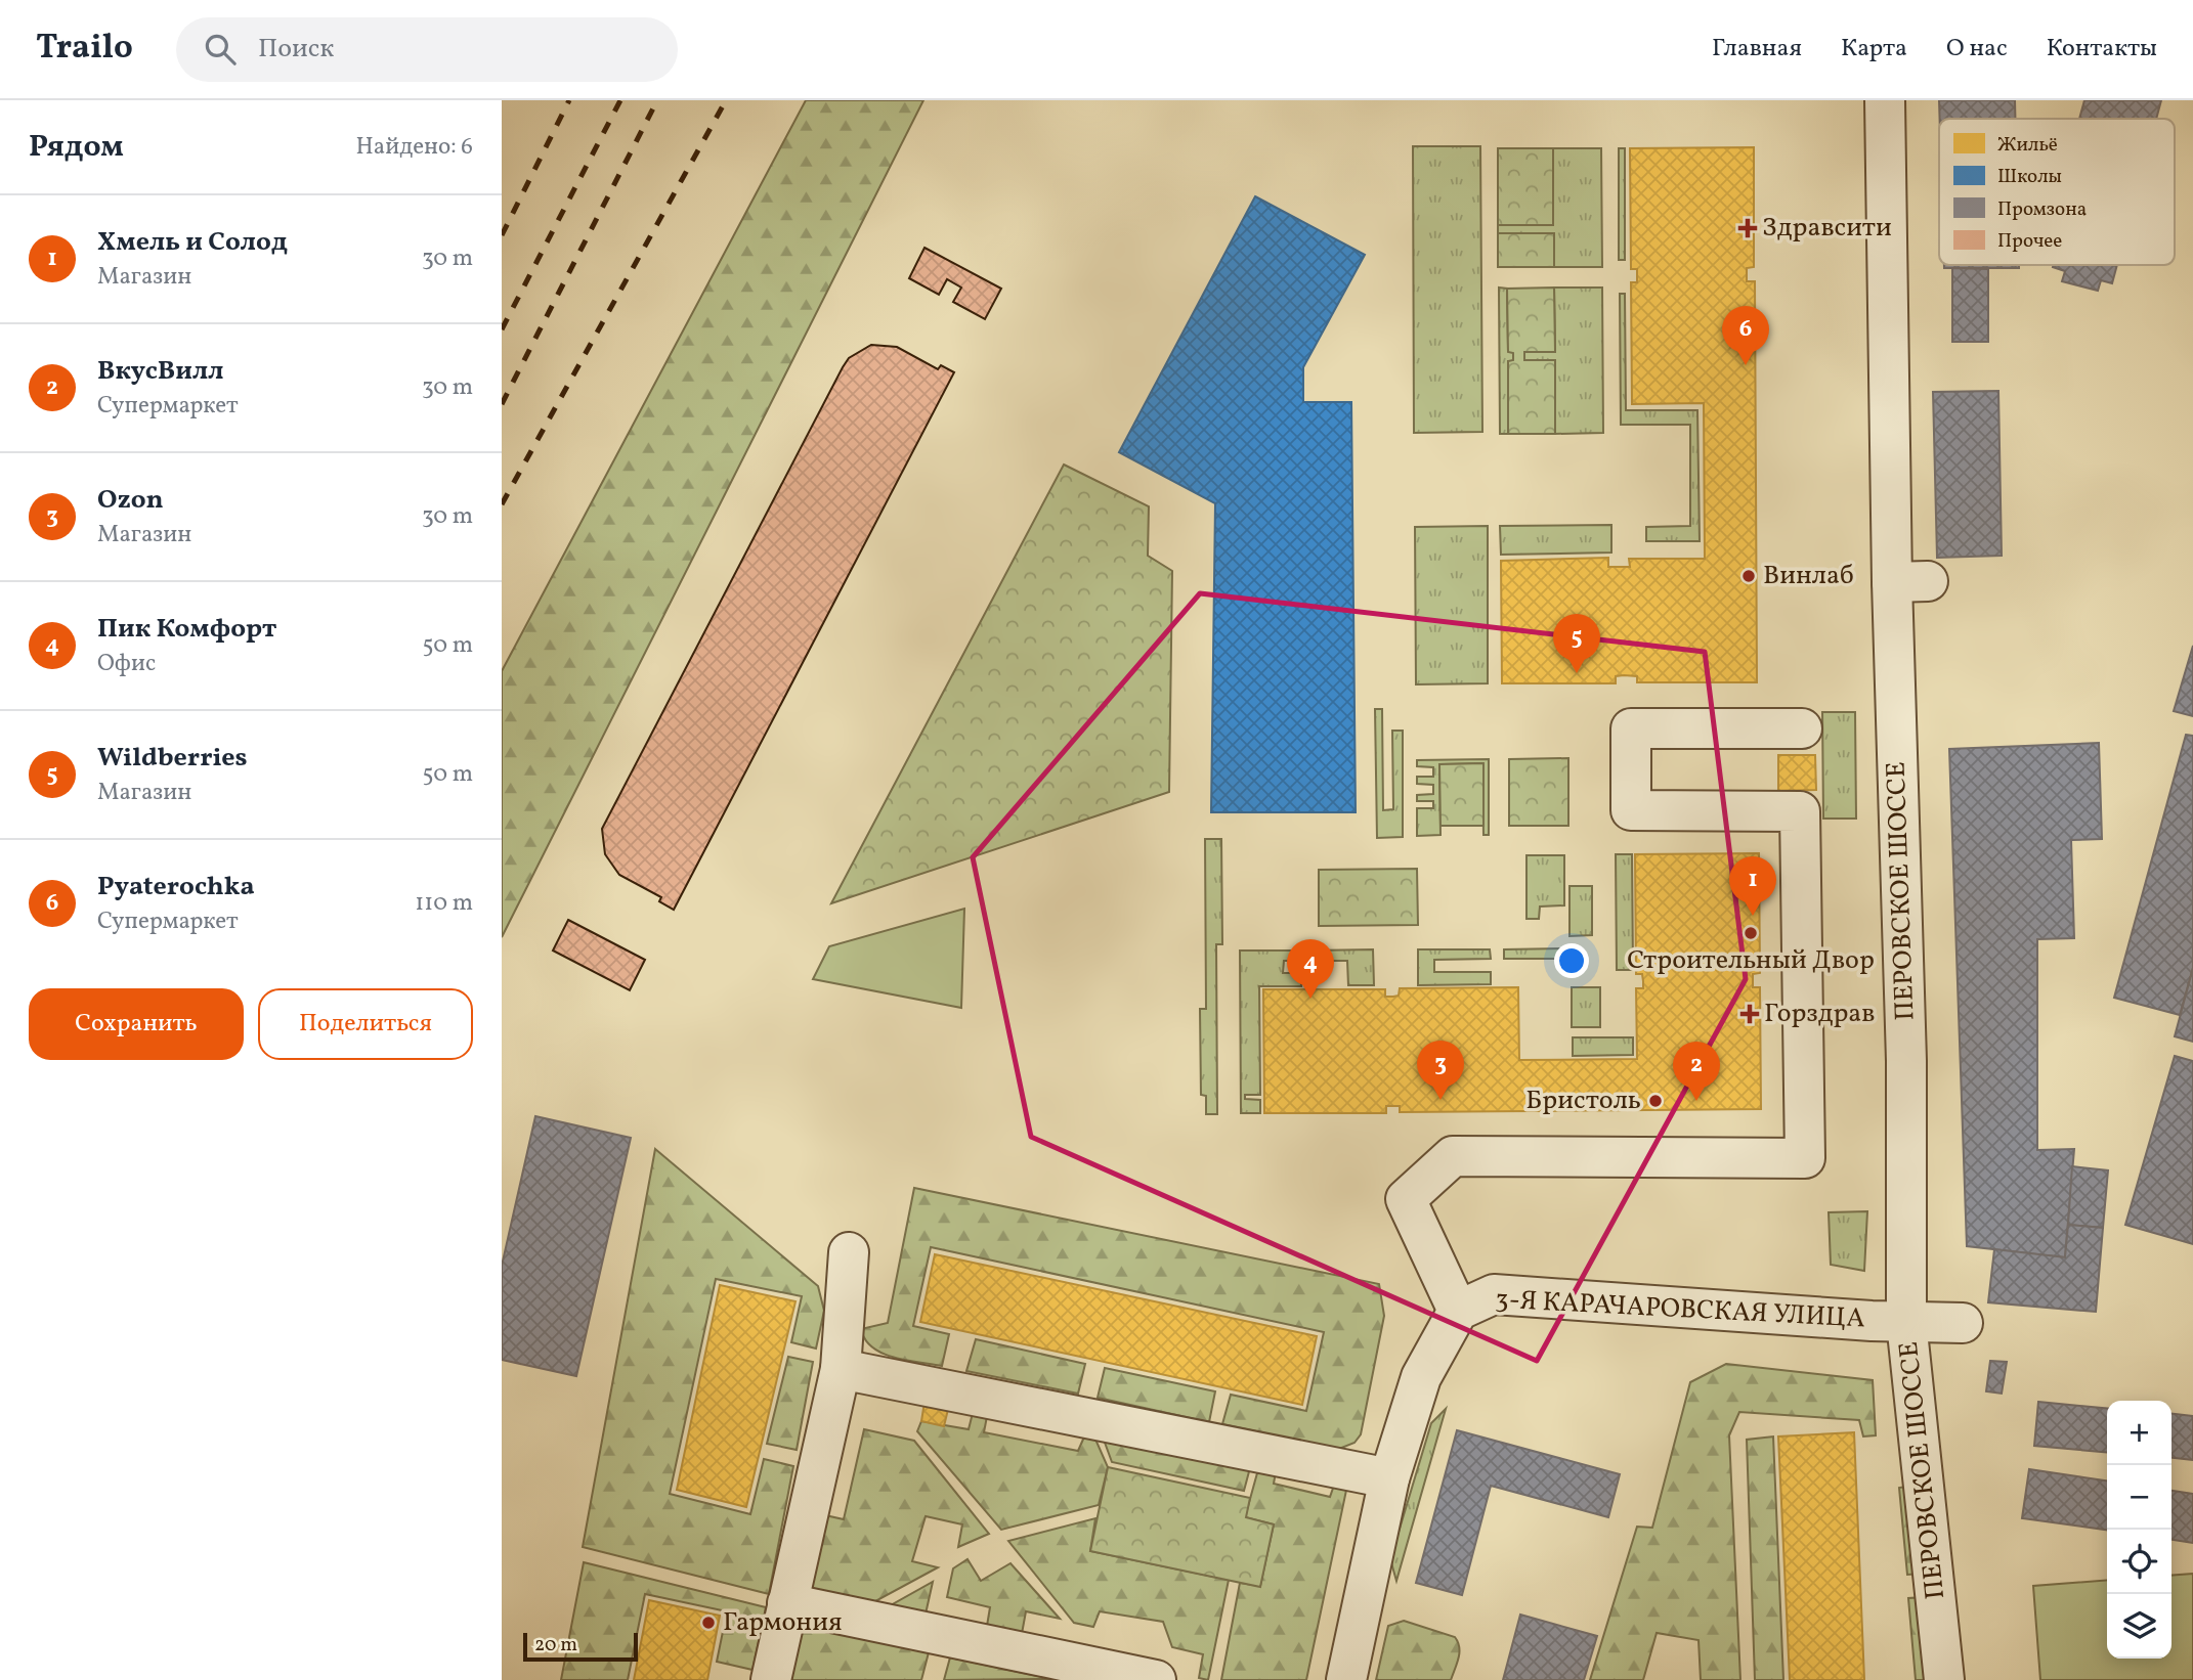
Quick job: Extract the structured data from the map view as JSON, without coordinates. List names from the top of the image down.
{
  "streets": {
    "street": ["ПЕРОВСКОЕ ШОССЕ", "3-Я КАРАЧАРОВСКАЯ УЛИЦА"]
  },
  "crossings": [
    ["ПЕРОВСКОЕ ШОССЕ", "3-Я КАРАЧАРОВСКАЯ УЛИЦА"]
  ],
  "places": {
    "health": ["Здравсити", "Горздрав"],
    "other": [
      "Винлаб",
      "Строительный Двор",
      "Бристоль",
      "Гармония"
    ]
  },
  "legend": [
    "Жильё",
    "Школы",
    "Промзона",
    "Прочее"
  ],
  "scale_bar": "20 m",
  "page": {
    "header": "Trailo",
    "search": "Поиск",
    "nav": [
      "Главная",
      "Карта",
      "О нас",
      "Контакты"
    ],
    "heading": ["Рядом", "Найдено: 6"],
    "list": [
      {
        "mark": "1",
        "name": "Хмель и Солод",
        "note": "Магазин",
        "value": "30 m"
      },
      {
        "mark": "2",
        "name": "ВкусВилл",
        "note": "Супермаркет",
        "value": "30 m"
      },
      {
        "mark": "3",
        "name": "Ozon",
        "note": "Магазин",
        "value": "30 m"
      },
      {
        "mark": "4",
        "name": "Пик Комфорт",
        "note": "Офис",
        "value": "50 m"
      },
      {
        "mark": "5",
        "name": "Wildberries",
        "note": "Магазин",
        "value": "50 m"
      },
      {
        "mark": "6",
        "name": "Pyaterochka",
        "note": "Супермаркет",
        "value": "110 m"
      }
    ],
    "pins": [
      "6",
      "5",
      "1",
      "4",
      "3",
      "2"
    ],
    "buttons": ["Сохранить", "Поделиться"],
    "map_buttons": ["+", "−"],
    "scale": "20 m"
  }
}
